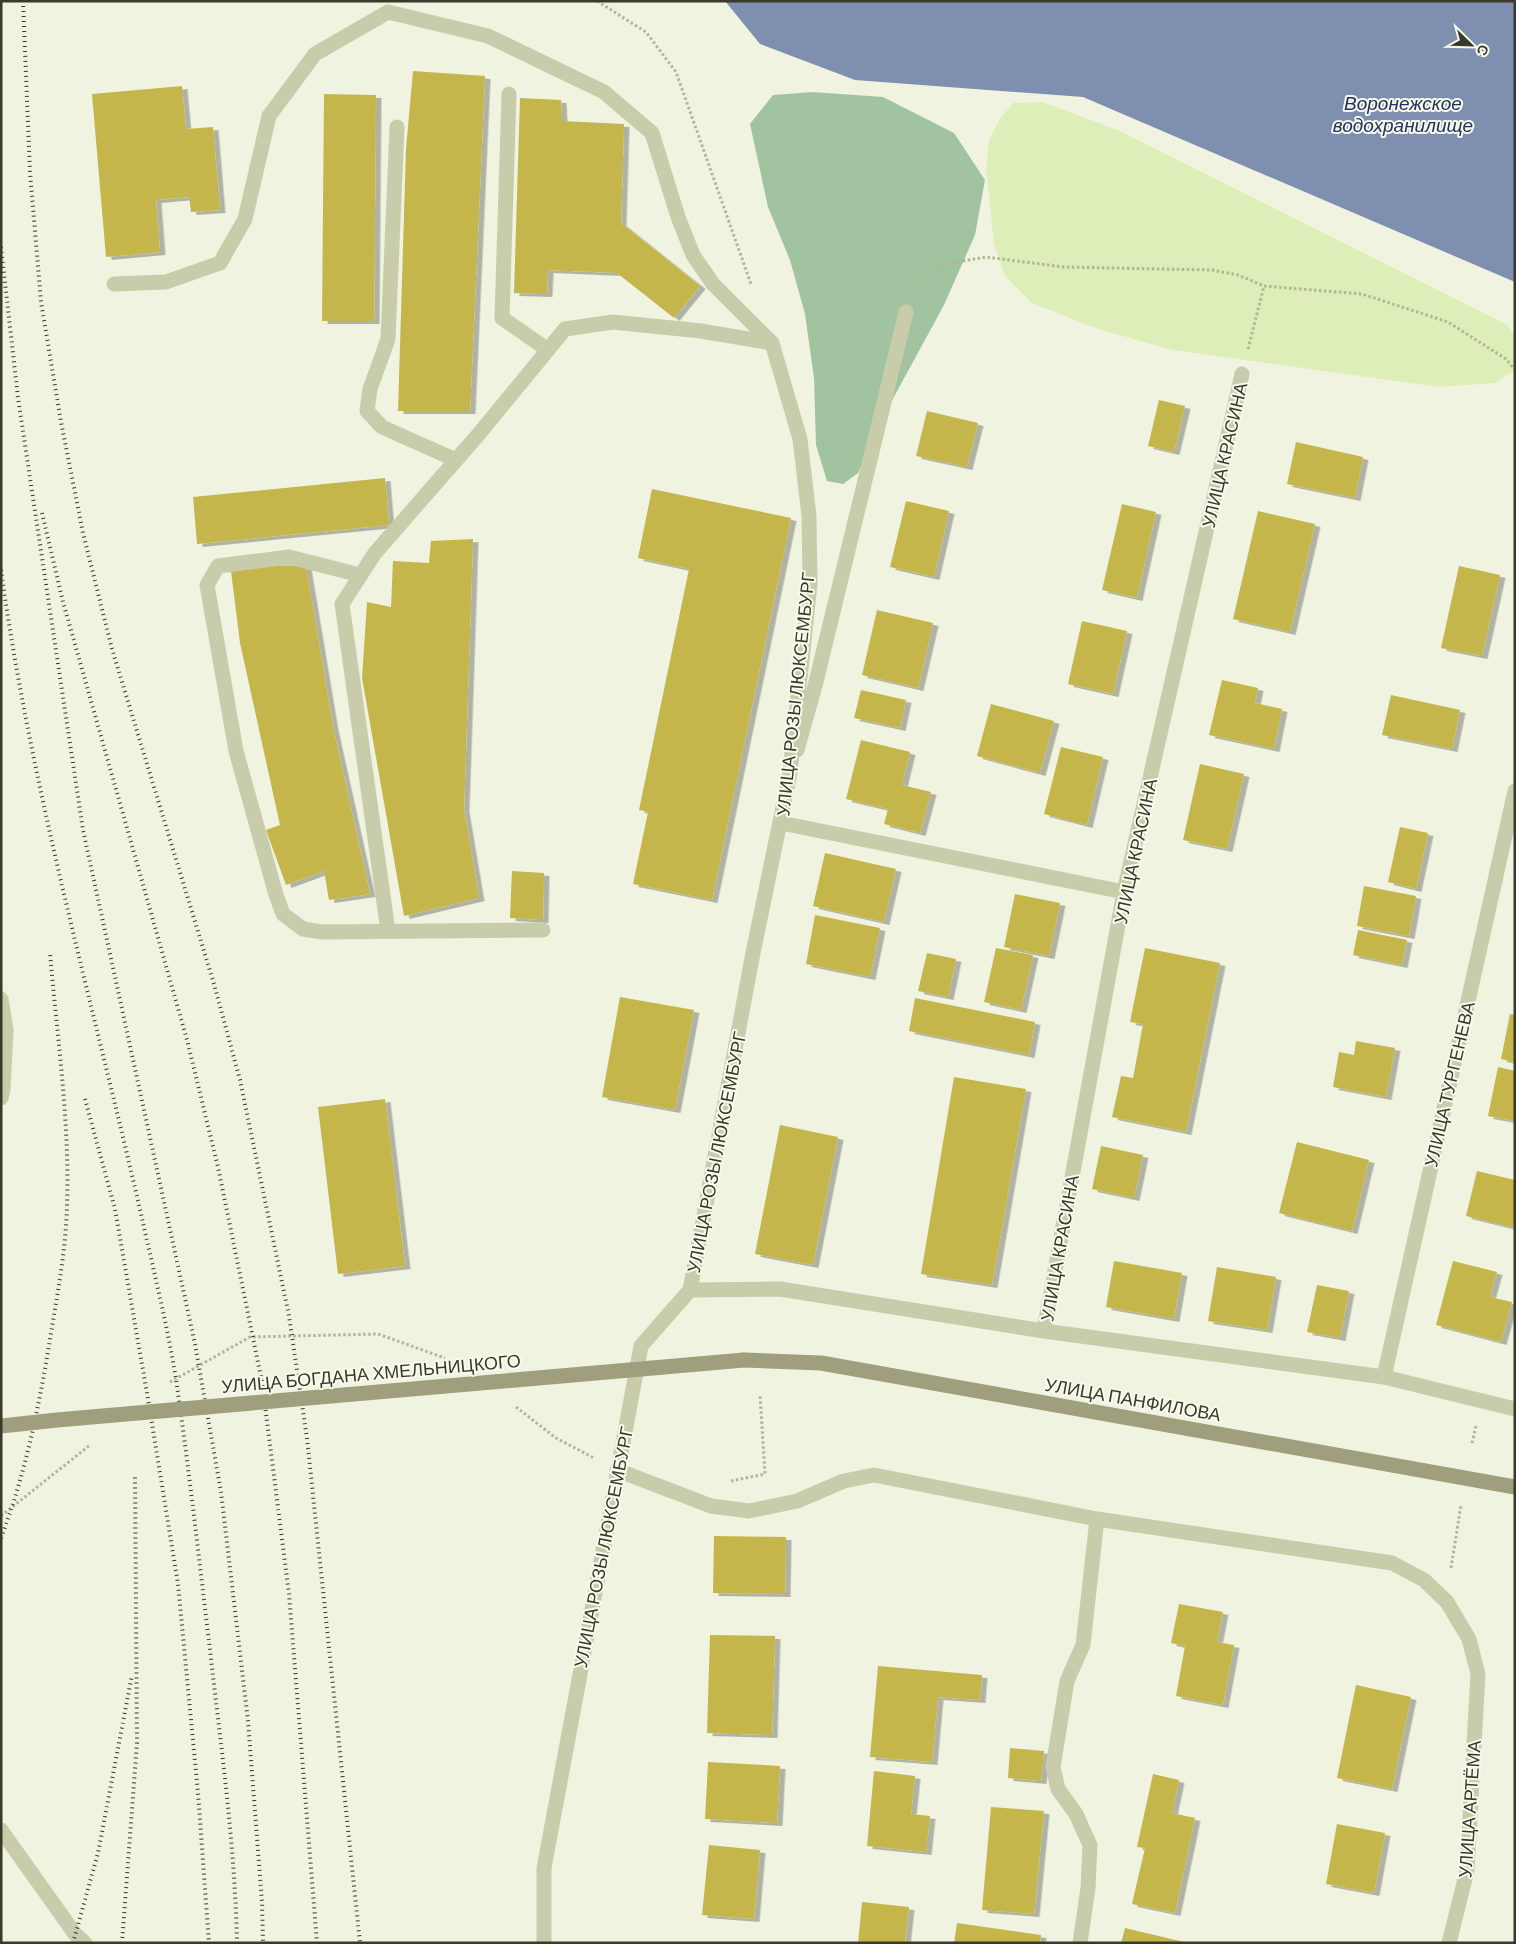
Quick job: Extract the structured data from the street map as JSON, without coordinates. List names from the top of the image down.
{
  "streets": {
    "main road": ["УЛИЦА БОГДАНА ХМЕЛЬНИЦКОГО", "УЛИЦА ПАНФИЛОВА"],
    "street": [
      "УЛИЦА КРАСИНА",
      "УЛИЦА РОЗЫ ЛЮКСЕМБУРГ",
      "УЛИЦА ТУРГЕНЕВА",
      "УЛИЦА АРТЁМА"
    ]
  },
  "crossings": [
    ["УЛИЦА РОЗЫ ЛЮКСЕМБУРГ", "УЛИЦА АРТЁМА"],
    ["УЛИЦА БОГДАНА ХМЕЛЬНИЦКОГО", "УЛИЦА ПАНФИЛОВА"]
  ],
  "water": ["Воронежское водохранилище"],
  "north": "bottom right"
}
